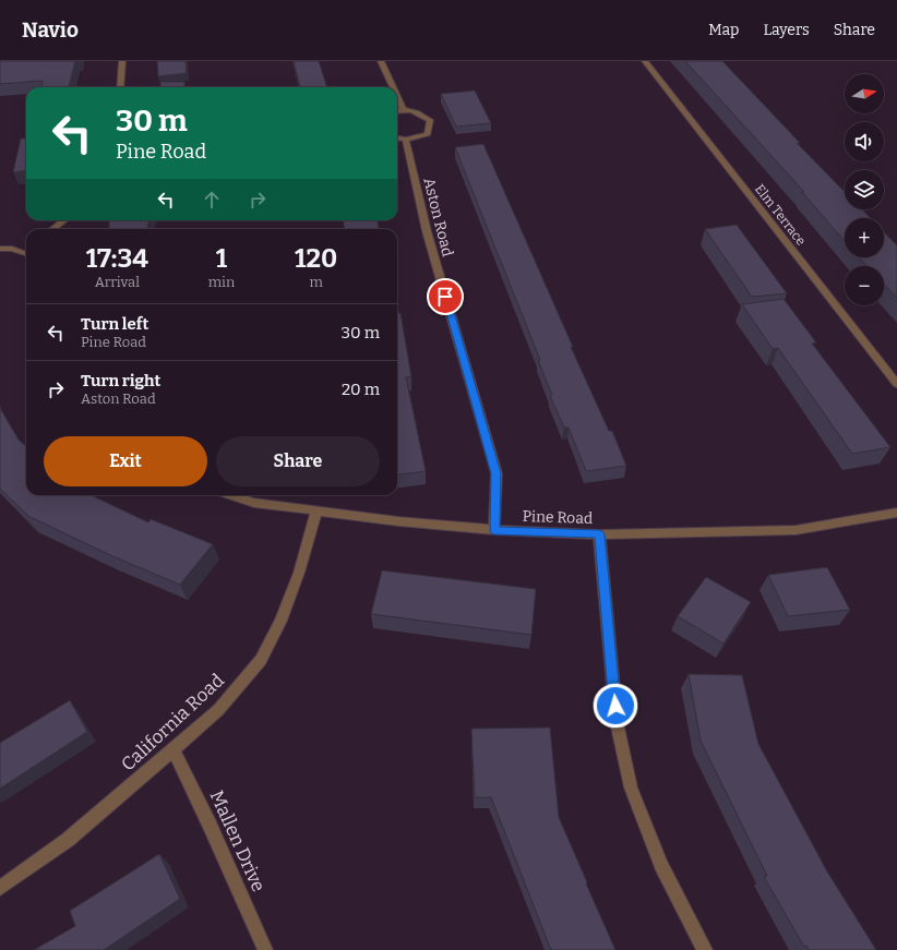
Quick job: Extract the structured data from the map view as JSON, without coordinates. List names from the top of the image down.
{
  "streets": {
    "street": [
      "Elm Terrace",
      "Aston Road",
      "Pine Road",
      "California Road",
      "Mallen Drive"
    ]
  },
  "crossings": [
    ["Aston Road", "Pine Road"],
    ["Pine Road", "California Road"],
    ["California Road", "Mallen Drive"]
  ],
  "north": "right",
  "page": {
    "header": "Navio",
    "nav": ["Map", "Layers", "Share"],
    "map_buttons": ["+", "−"],
    "turn": ["30 m", "Pine Road"],
    "eta": [
      "17:34",
      "Arrival",
      "1",
      "min",
      "120",
      "m"
    ],
    "list": [
      {
        "name": "Turn left",
        "note": "Pine Road",
        "value": "30 m"
      },
      {
        "name": "Turn right",
        "note": "Aston Road",
        "value": "20 m"
      }
    ],
    "buttons": ["Exit", "Share"]
  }
}
